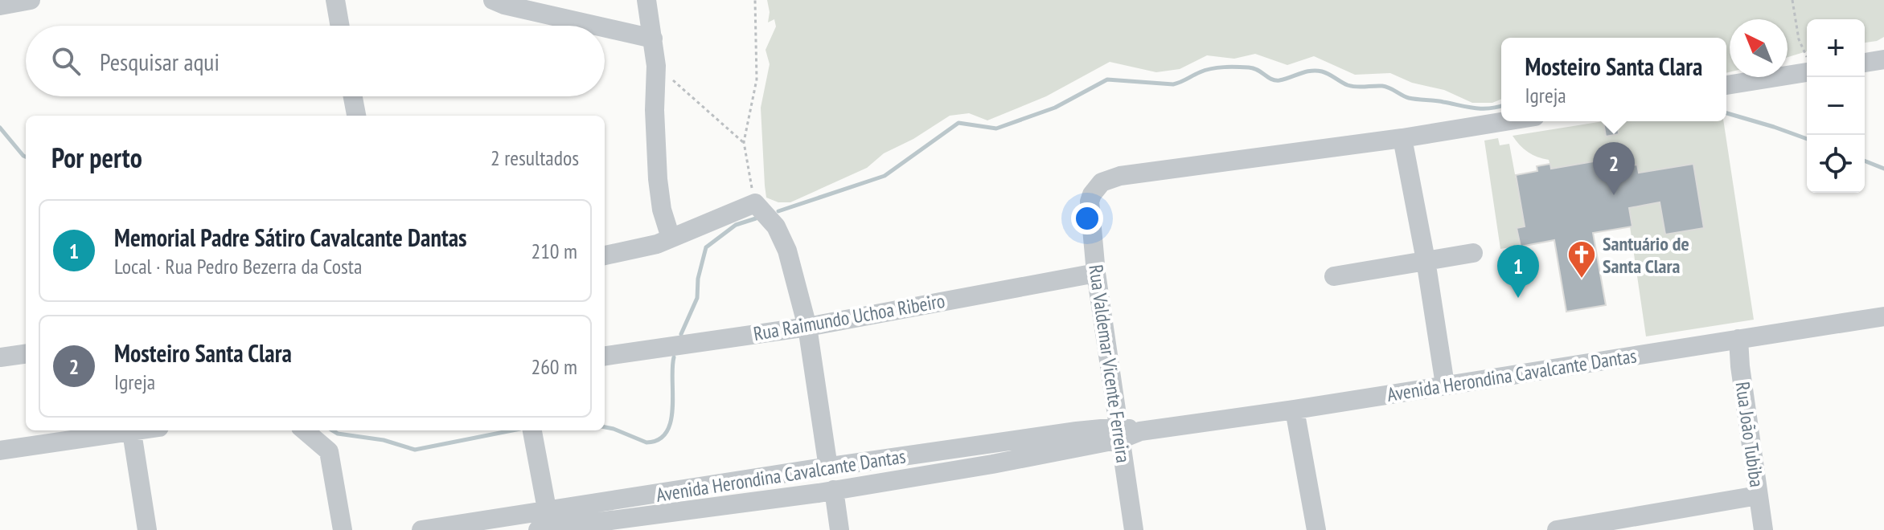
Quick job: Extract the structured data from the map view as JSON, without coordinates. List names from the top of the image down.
{
  "streets": {
    "street": [
      "Rua Raimundo Uchoa Ribeiro",
      "Rua Valdemar Vicente Ferreira",
      "Avenida Herondina Cavalcante Dantas",
      "Rua João Tubiba"
    ]
  },
  "crossings": [
    ["Rua Raimundo Uchoa Ribeiro", "Rua Valdemar Vicente Ferreira"],
    ["Rua Valdemar Vicente Ferreira", "Avenida Herondina Cavalcante Dantas"],
    ["Avenida Herondina Cavalcante Dantas", "Rua João Tubiba"]
  ],
  "places": {
    "church": ["Santuário de Santa Clara"]
  },
  "north": "top left",
  "page": {
    "map_buttons": ["+", "−"],
    "search": "Pesquisar aqui",
    "popup": ["Mosteiro Santa Clara", "Igreja"],
    "heading": ["Por perto", "2 resultados"],
    "pins": ["2", "1"],
    "list": [
      {
        "mark": "1",
        "name": "Memorial Padre Sátiro Cavalcante Dantas",
        "note": "Local · Rua Pedro Bezerra da Costa",
        "value": "210 m"
      },
      {
        "mark": "2",
        "name": "Mosteiro Santa Clara",
        "note": "Igreja",
        "value": "260 m"
      }
    ]
  }
}
